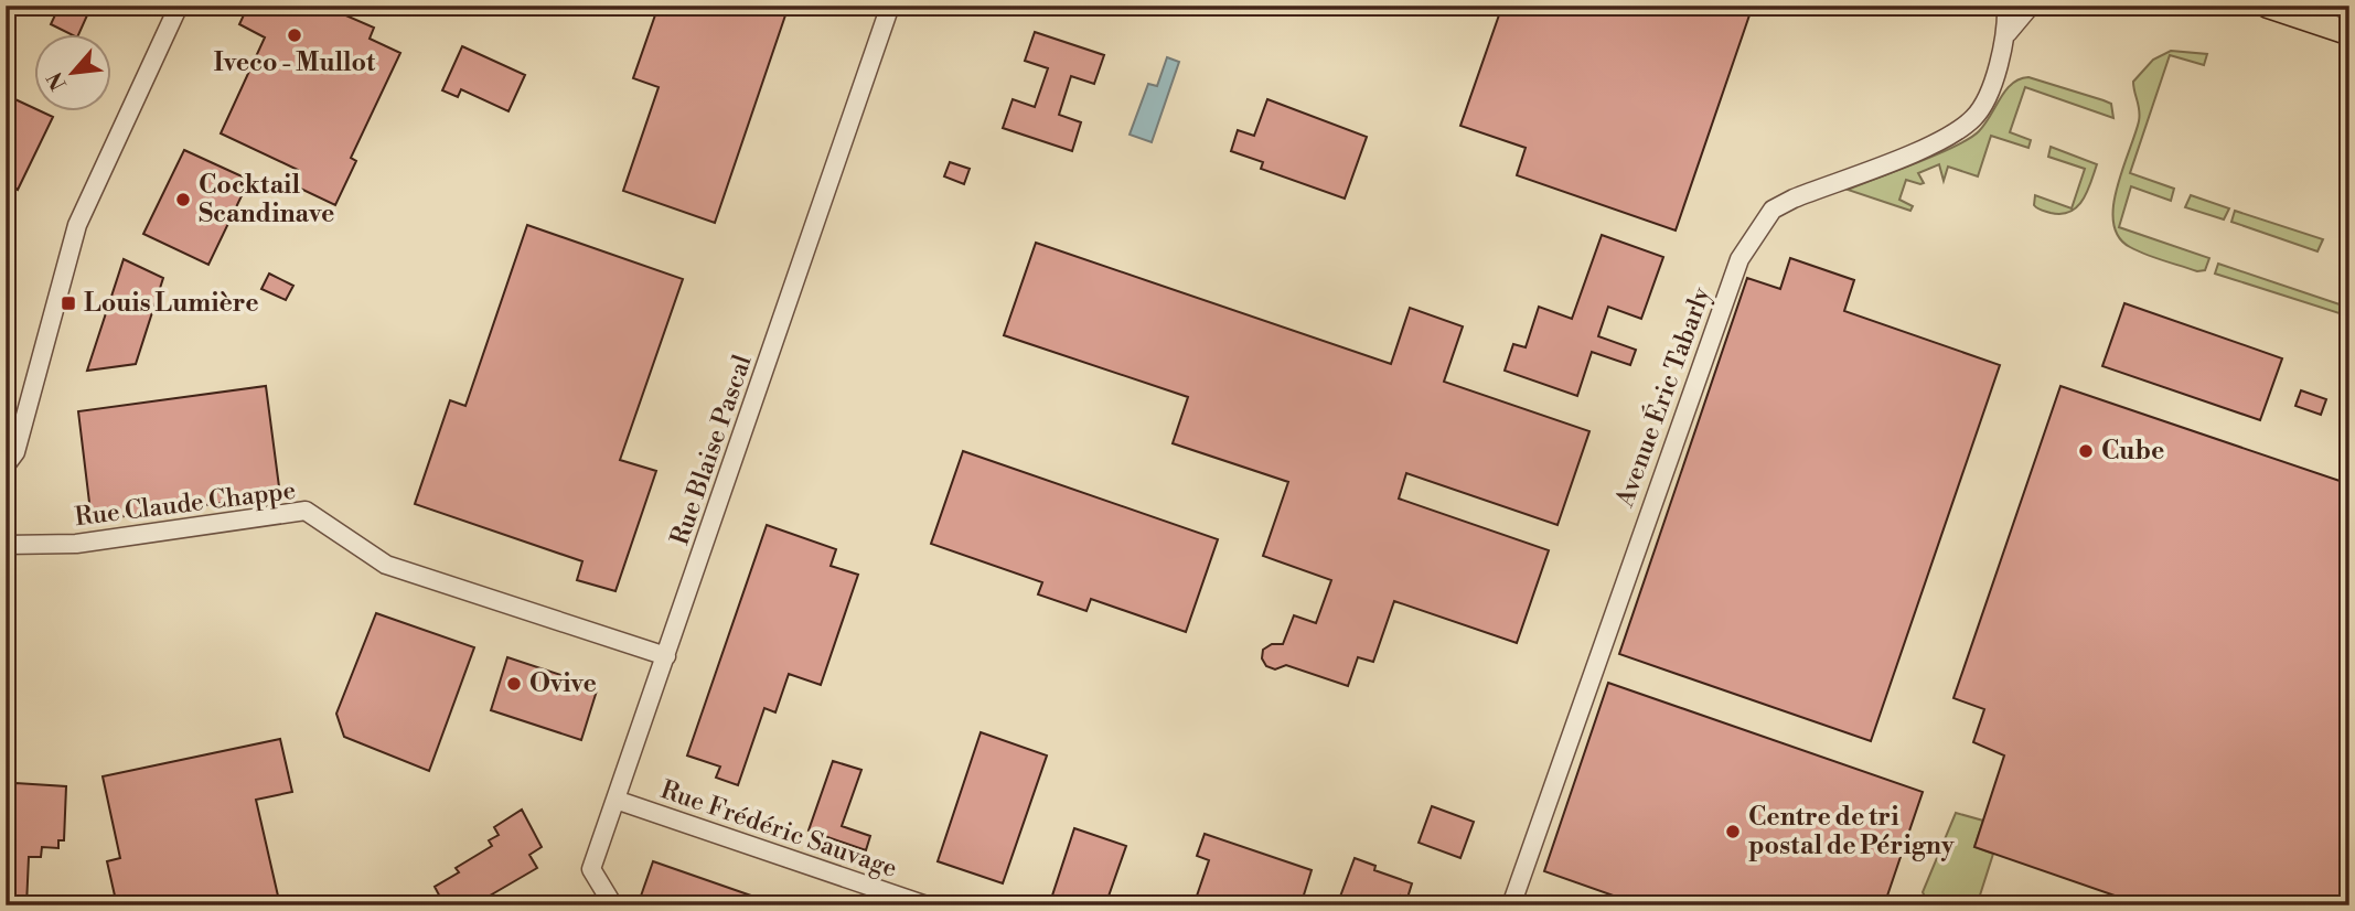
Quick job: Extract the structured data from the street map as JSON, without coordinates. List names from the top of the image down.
{
  "streets": {
    "street": [
      "Avenue Éric Tabarly",
      "Rue Blaise Pascal",
      "Rue Claude Chappe",
      "Rue Frédéric Sauvage"
    ]
  },
  "crossings": [
    ["Rue Blaise Pascal", "Rue Claude Chappe"],
    ["Rue Blaise Pascal", "Rue Frédéric Sauvage"]
  ],
  "places": {
    "other": [
      "Iveco - Mullot",
      "Cocktail Scandinave",
      "Cube",
      "Ovive",
      "Centre de tri postal de Périgny"
    ],
    "transit": ["Louis Lumière"]
  },
  "north": "bottom left"
}
